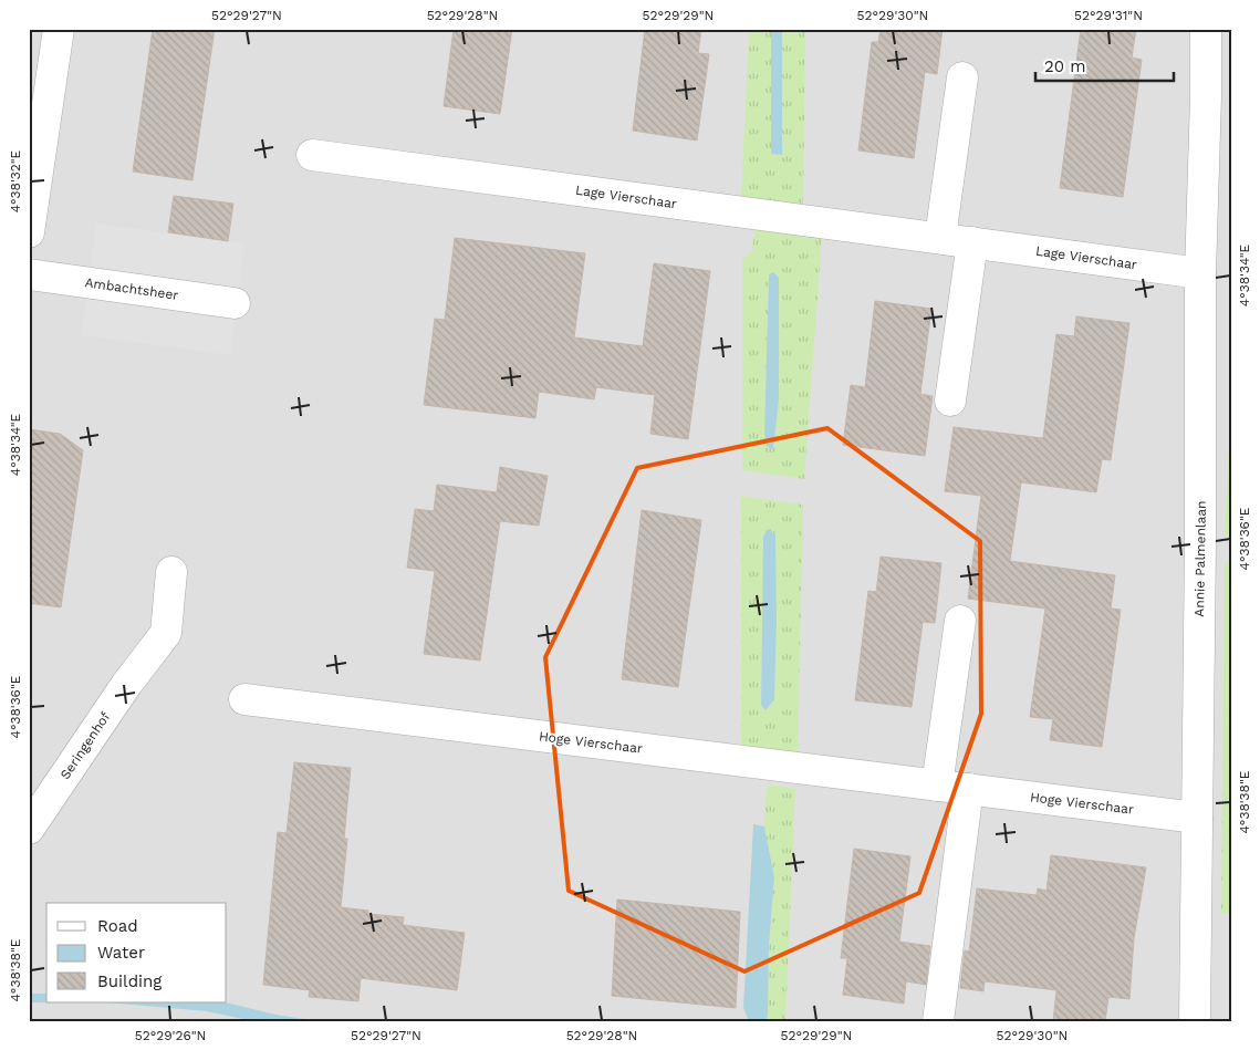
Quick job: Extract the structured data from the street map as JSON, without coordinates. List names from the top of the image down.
{
  "streets": {
    "street": [
      "Lage Vierschaar",
      "Ambachtsheer",
      "Annie Palmenlaan",
      "Hoge Vierschaar",
      "Seringenhof"
    ]
  },
  "crossings": [
    ["Lage Vierschaar", "Annie Palmenlaan"],
    ["Annie Palmenlaan", "Hoge Vierschaar"]
  ],
  "legend": ["Road", "Water", "Building"],
  "scale_bar": "20 m",
  "coordinates": [
    "52°29'27\"N",
    "52°29'28\"N",
    "52°29'29\"N",
    "52°29'30\"N",
    "52°29'31\"N",
    "4°38'32\"E",
    "4°38'34\"E",
    "4°38'36\"E",
    "4°38'38\"E",
    "52°29'26\"N"
  ]
}
